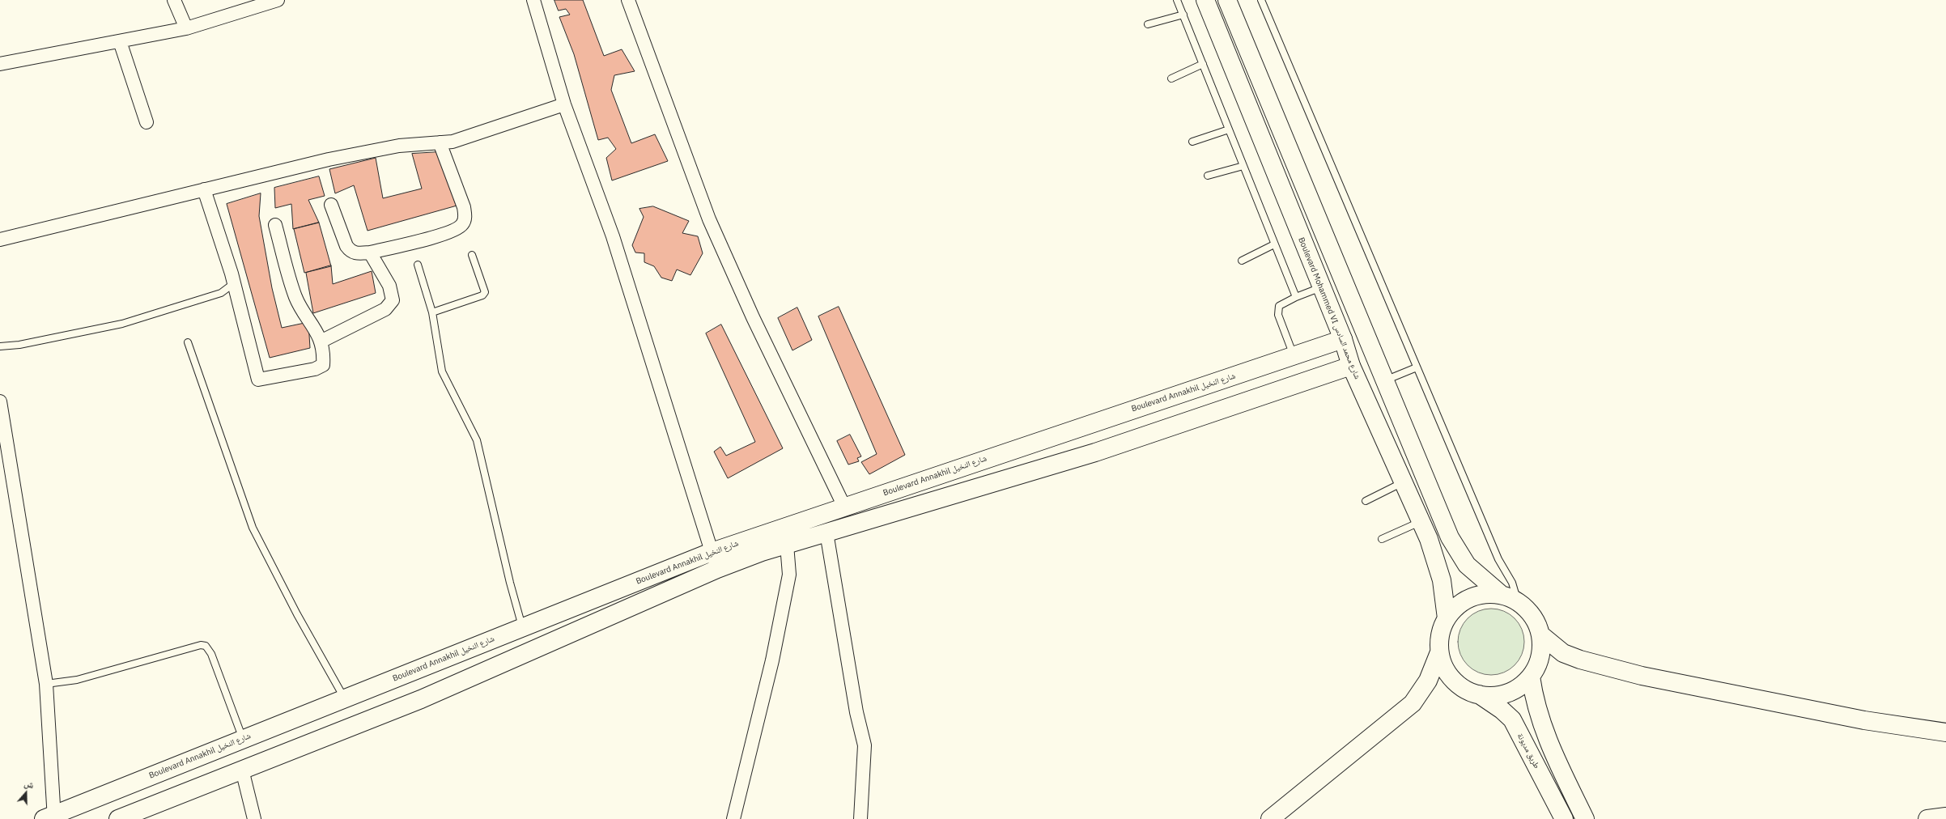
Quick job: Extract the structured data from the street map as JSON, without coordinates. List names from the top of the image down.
{
  "streets": {
    "main road": ["Boulevard Mohammed VI شارع محمد السادس", "Boulevard Annakhil شارع النخيل", "طريق مديونة"]
  },
  "crossings": [
    ["Boulevard Mohammed VI شارع محمد السادس", "Boulevard Annakhil شارع النخيل"],
    ["Boulevard Mohammed VI شارع محمد السادس", "طريق مديونة"]
  ],
  "north": "top"
}
